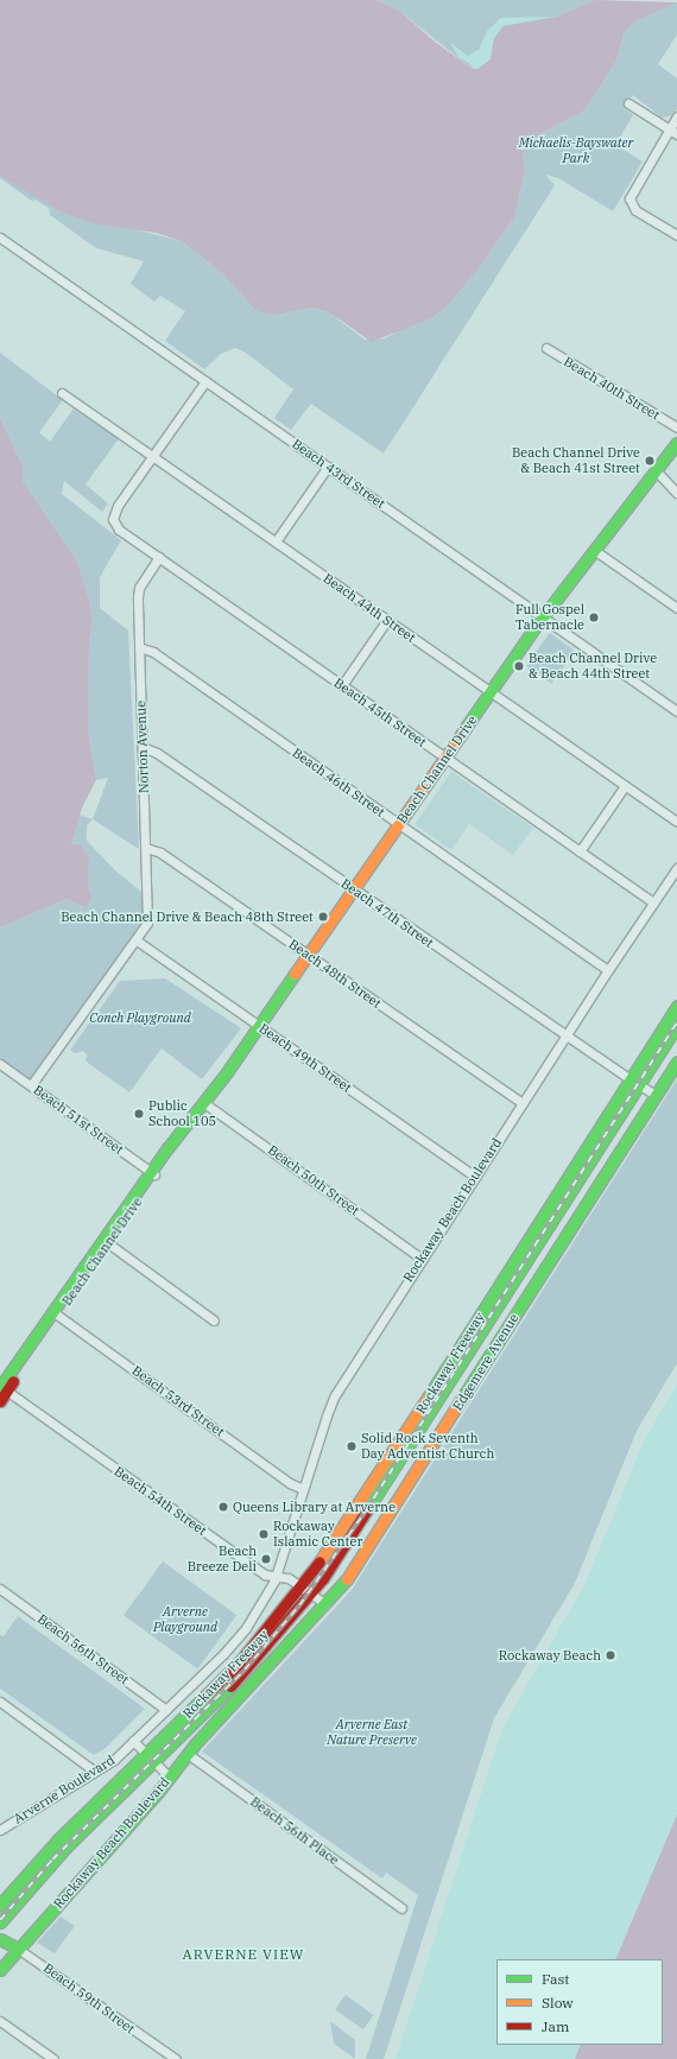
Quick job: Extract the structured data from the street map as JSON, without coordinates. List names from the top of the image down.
{
  "streets": {
    "main road": [
      "Beach Channel Drive",
      "Rockaway Beach Boulevard",
      "Edgemere Avenue",
      "Rockaway Freeway",
      "Beach 59th Street"
    ],
    "street": [
      "Beach 40th Street",
      "Beach 43rd Street",
      "Beach 44th Street",
      "Beach 45th Street",
      "Norton Avenue",
      "Beach 46th Street",
      "Beach 47th Street",
      "Beach 48th Street",
      "Beach 49th Street",
      "Beach 51st Street",
      "Beach 50th Street",
      "Beach 53rd Street",
      "Beach 54th Street",
      "Beach 56th Street",
      "Arverne Boulevard",
      "Beach 56th Place"
    ]
  },
  "crossings": [
    ["Beach 43rd Street", "Beach Channel Drive"],
    ["Beach 44th Street", "Beach 45th Street"],
    ["Beach 44th Street", "Beach Channel Drive"],
    ["Beach 45th Street", "Norton Avenue"],
    ["Beach 45th Street", "Beach Channel Drive"],
    ["Beach 45th Street", "Rockaway Beach Boulevard"],
    ["Norton Avenue", "Beach 46th Street"],
    ["Norton Avenue", "Beach 47th Street"],
    ["Norton Avenue", "Beach 48th Street"],
    ["Norton Avenue", "Beach 49th Street"],
    ["Norton Avenue", "Beach 51st Street"],
    ["Beach Channel Drive", "Beach 46th Street"],
    ["Beach Channel Drive", "Beach 47th Street"],
    ["Beach Channel Drive", "Beach 48th Street"],
    ["Beach Channel Drive", "Beach 49th Street"],
    ["Beach Channel Drive", "Beach 51st Street"],
    ["Beach Channel Drive", "Beach 50th Street"],
    ["Beach Channel Drive", "Beach 53rd Street"],
    ["Beach Channel Drive", "Beach 54th Street"],
    ["Beach 46th Street", "Rockaway Beach Boulevard"],
    ["Beach 47th Street", "Rockaway Beach Boulevard"],
    ["Beach 47th Street", "Edgemere Avenue"],
    ["Beach 47th Street", "Rockaway Freeway"],
    ["Beach 48th Street", "Rockaway Beach Boulevard"],
    ["Beach 49th Street", "Rockaway Beach Boulevard"],
    ["Beach 50th Street", "Rockaway Beach Boulevard"],
    ["Rockaway Beach Boulevard", "Edgemere Avenue"],
    ["Rockaway Beach Boulevard", "Beach 53rd Street"],
    ["Rockaway Beach Boulevard", "Beach 54th Street"],
    ["Rockaway Beach Boulevard", "Arverne Boulevard"],
    ["Rockaway Beach Boulevard", "Beach 56th Place"],
    ["Rockaway Beach Boulevard", "Beach 59th Street"],
    ["Edgemere Avenue", "Beach 54th Street"],
    ["Rockaway Freeway", "Beach 54th Street"],
    ["Beach 54th Street", "Arverne Boulevard"],
    ["Beach 56th Street", "Arverne Boulevard"]
  ],
  "districts": ["ARVERNE VIEW"],
  "parks": [
    "Michaelis-Bayswater Park",
    "Conch Playground",
    "Arverne Playground",
    "Arverne East Nature Preserve"
  ],
  "places": [
    "Beach Channel Drive & Beach 41st Street",
    "Full Gospel Tabernacle",
    "Beach Channel Drive & Beach 44th Street",
    "Beach Channel Drive & Beach 48th Street",
    "Public School 105",
    "Solid Rock Seventh Day Adventist Church",
    "Queens Library at Arverne",
    "Rockaway Islamic Center",
    "Beach Breeze Deli",
    "Rockaway Beach"
  ],
  "legend": ["Fast", "Slow", "Jam"]
}
